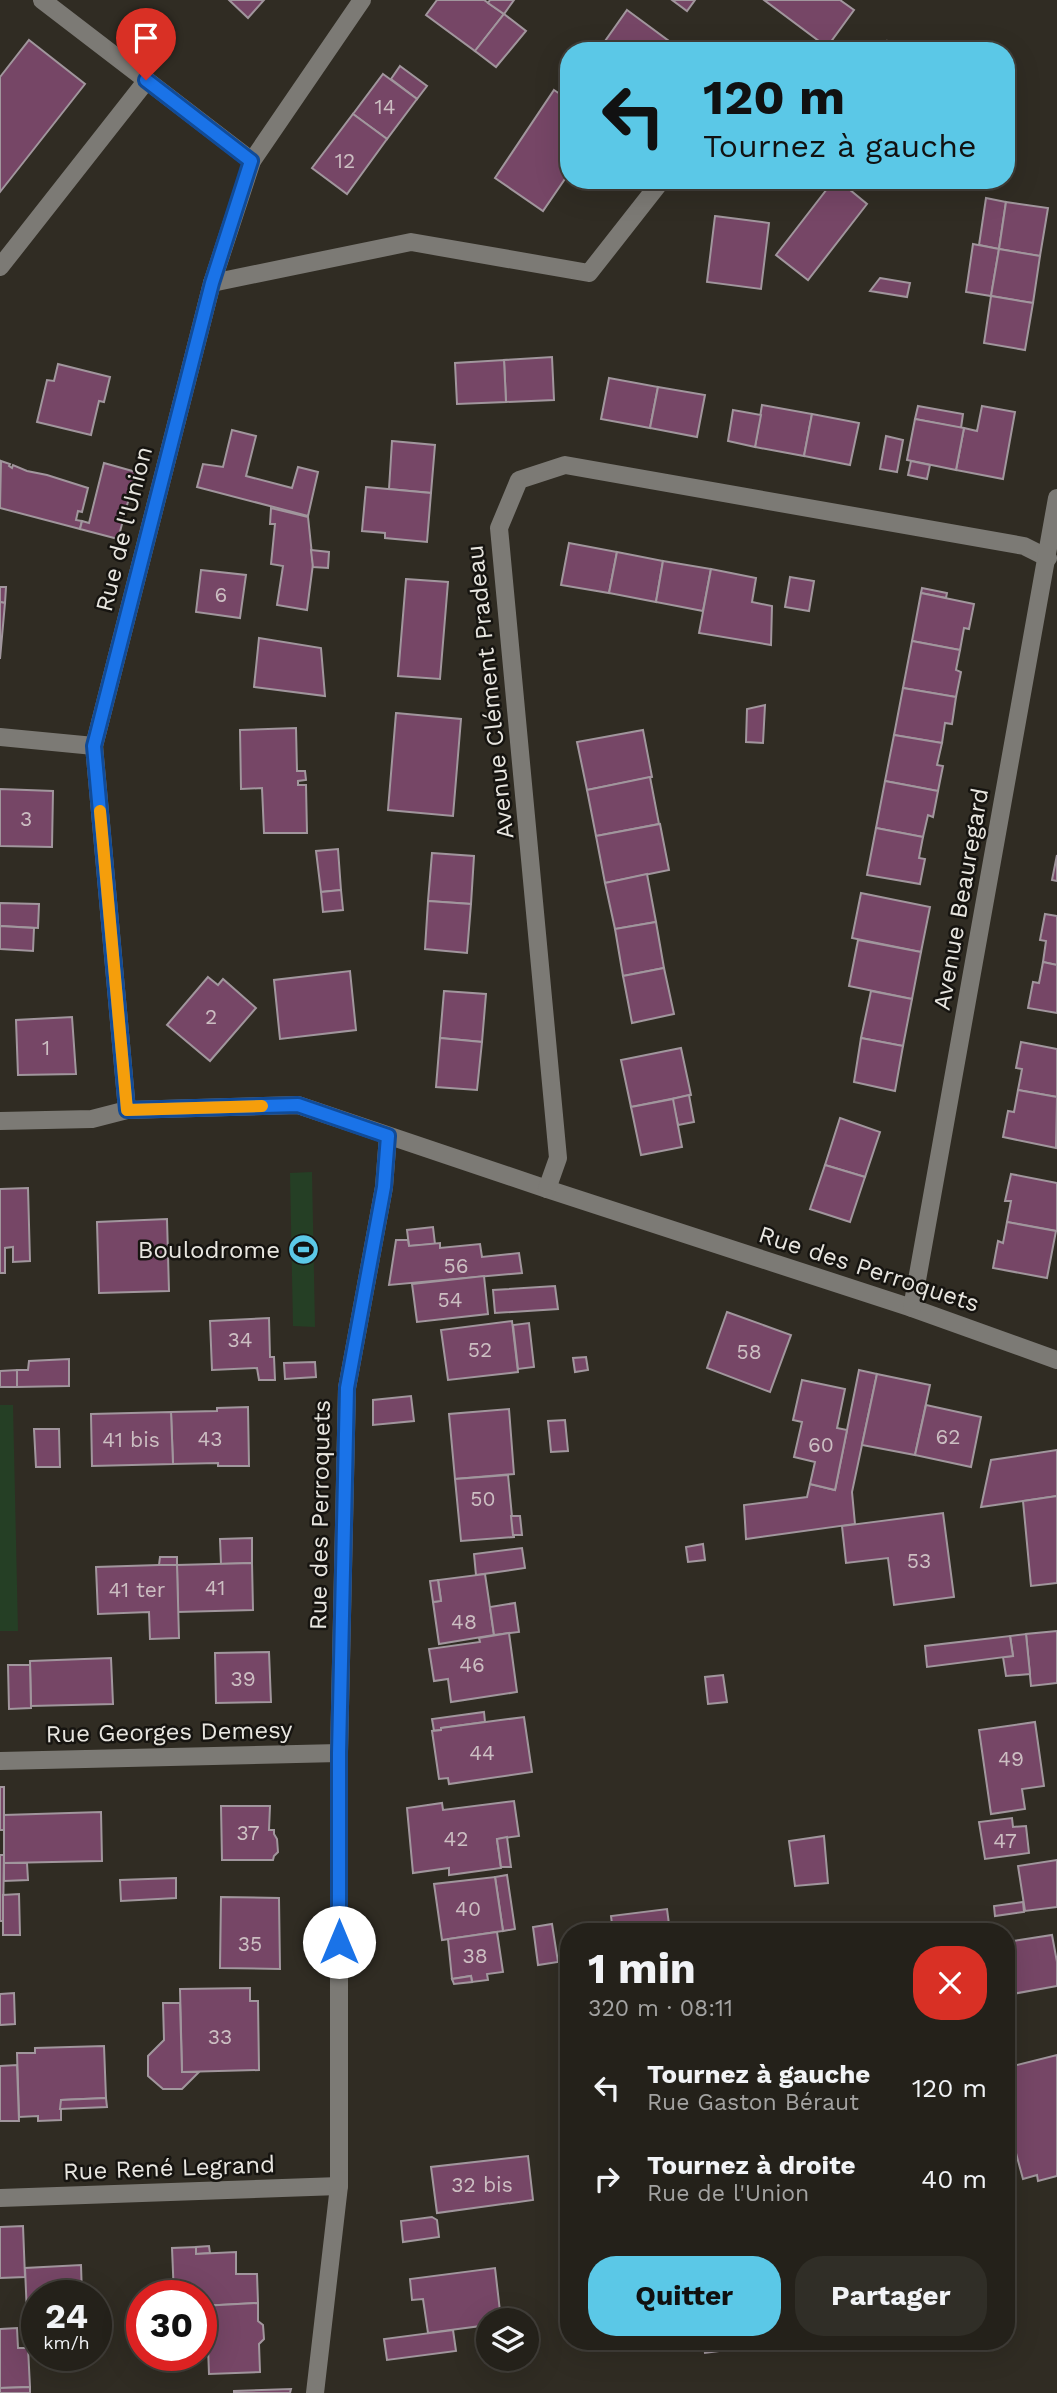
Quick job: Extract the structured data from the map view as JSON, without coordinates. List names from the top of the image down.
{
  "streets": {
    "street": [
      "Rue de l'Union",
      "Avenue Clément Pradeau",
      "Avenue Beauregard",
      "Rue des Perroquets",
      "Rue Georges Demesy",
      "Rue René Legrand"
    ]
  },
  "crossings": [
    ["Avenue Clément Pradeau", "Avenue Beauregard"],
    ["Avenue Clément Pradeau", "Rue des Perroquets"],
    ["Avenue Beauregard", "Rue des Perroquets"],
    ["Rue des Perroquets", "Rue Georges Demesy"],
    ["Rue des Perroquets", "Rue René Legrand"]
  ],
  "places": {
    "sports": ["Boulodrome"]
  },
  "house_numbers": [
    "14",
    "12",
    "6",
    "3",
    "2",
    "1",
    "56",
    "54",
    "34",
    "52",
    "58",
    "62",
    "43",
    "41 bis",
    "60",
    "50",
    "53",
    "41",
    "41 ter",
    "48",
    "46",
    "39",
    "44",
    "49",
    "37",
    "42",
    "47",
    "40",
    "35",
    "38",
    "33",
    "32 bis"
  ],
  "page": {
    "turn": ["120 m", "Tournez à gauche"],
    "heading": ["1 min", "320 m · 08:11"],
    "list": [
      {
        "name": "Tournez à gauche",
        "note": "Rue Gaston Béraut",
        "value": "120 m"
      },
      {
        "name": "Tournez à droite",
        "note": "Rue de l'Union",
        "value": "40 m"
      }
    ],
    "buttons": ["Quitter", "Partager"],
    "speed": "24 km/h",
    "limit": "30"
  }
}
